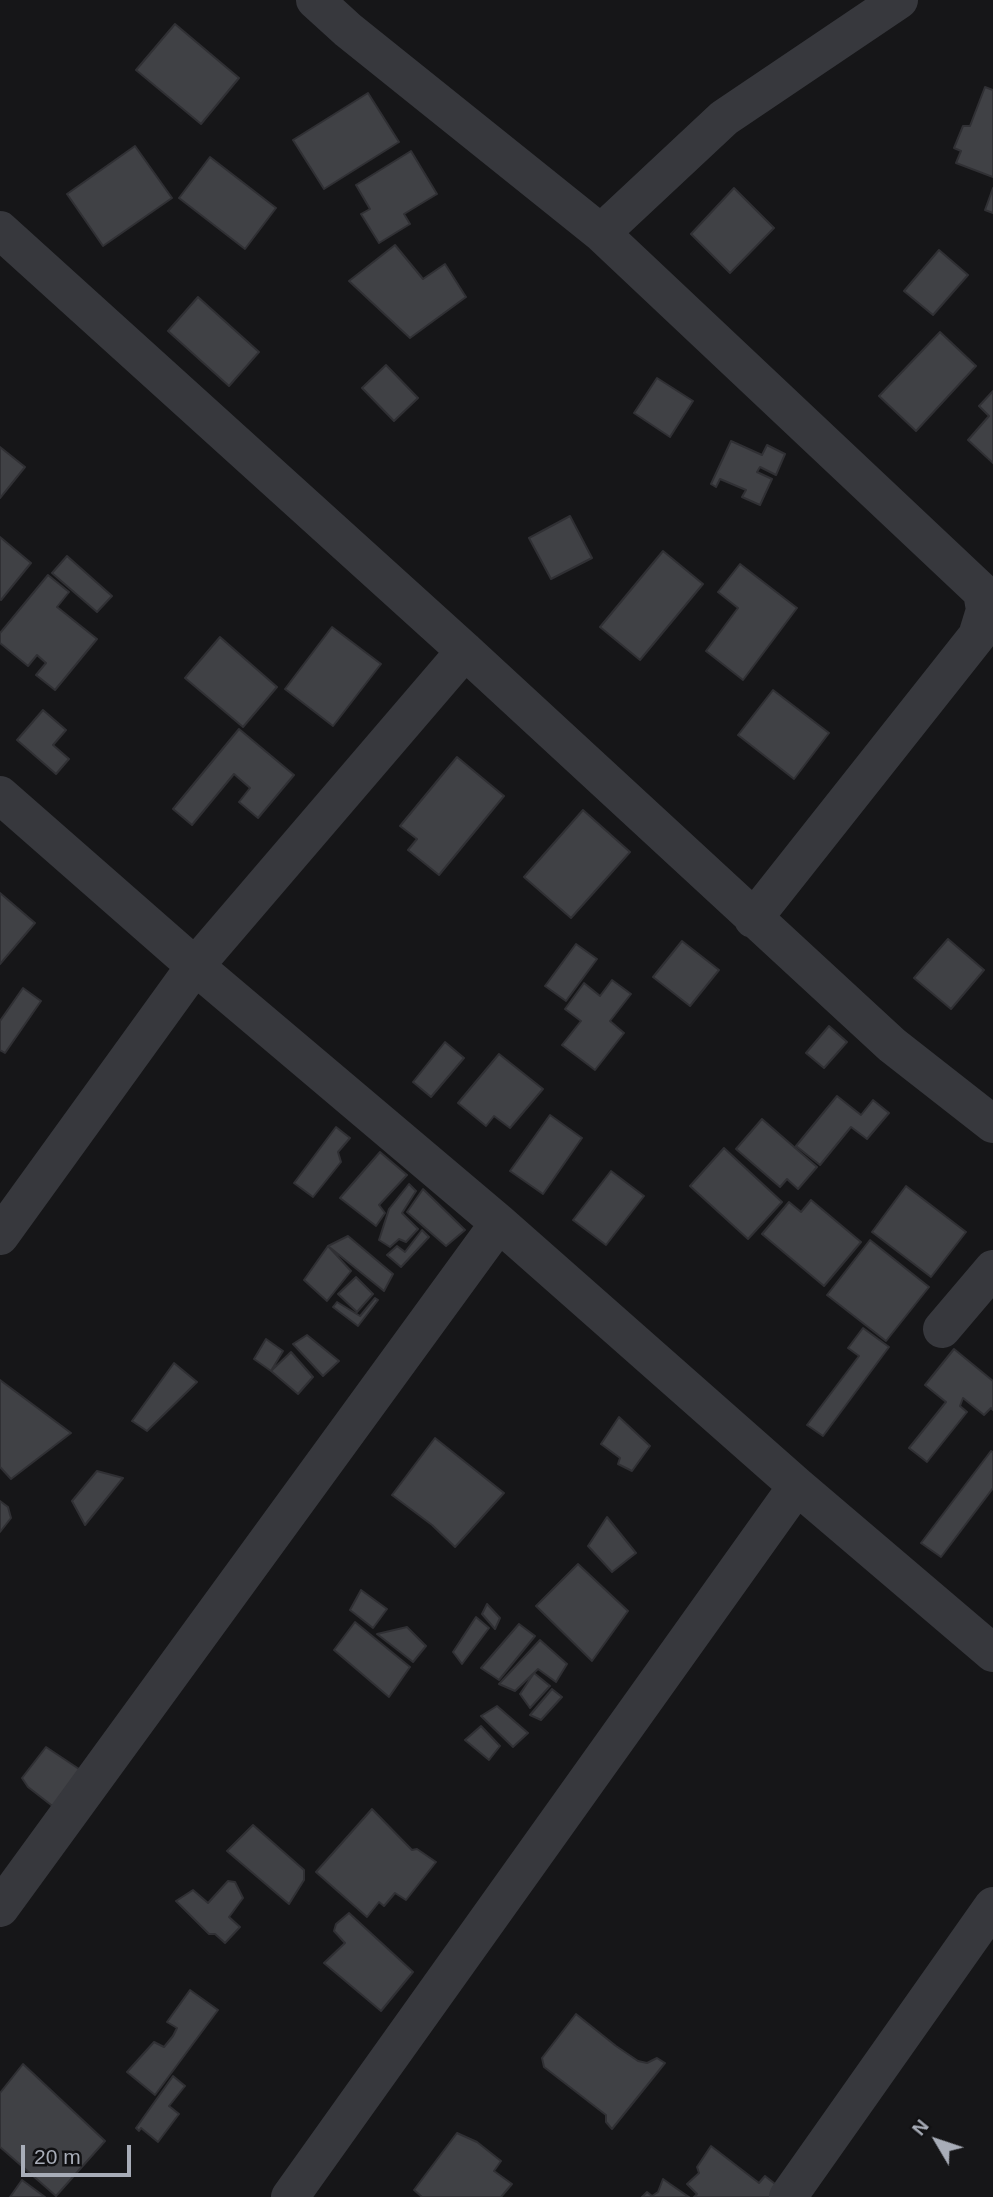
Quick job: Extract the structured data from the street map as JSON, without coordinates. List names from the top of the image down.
{
  "scale_bar": "20 m",
  "north": "top left"
}
